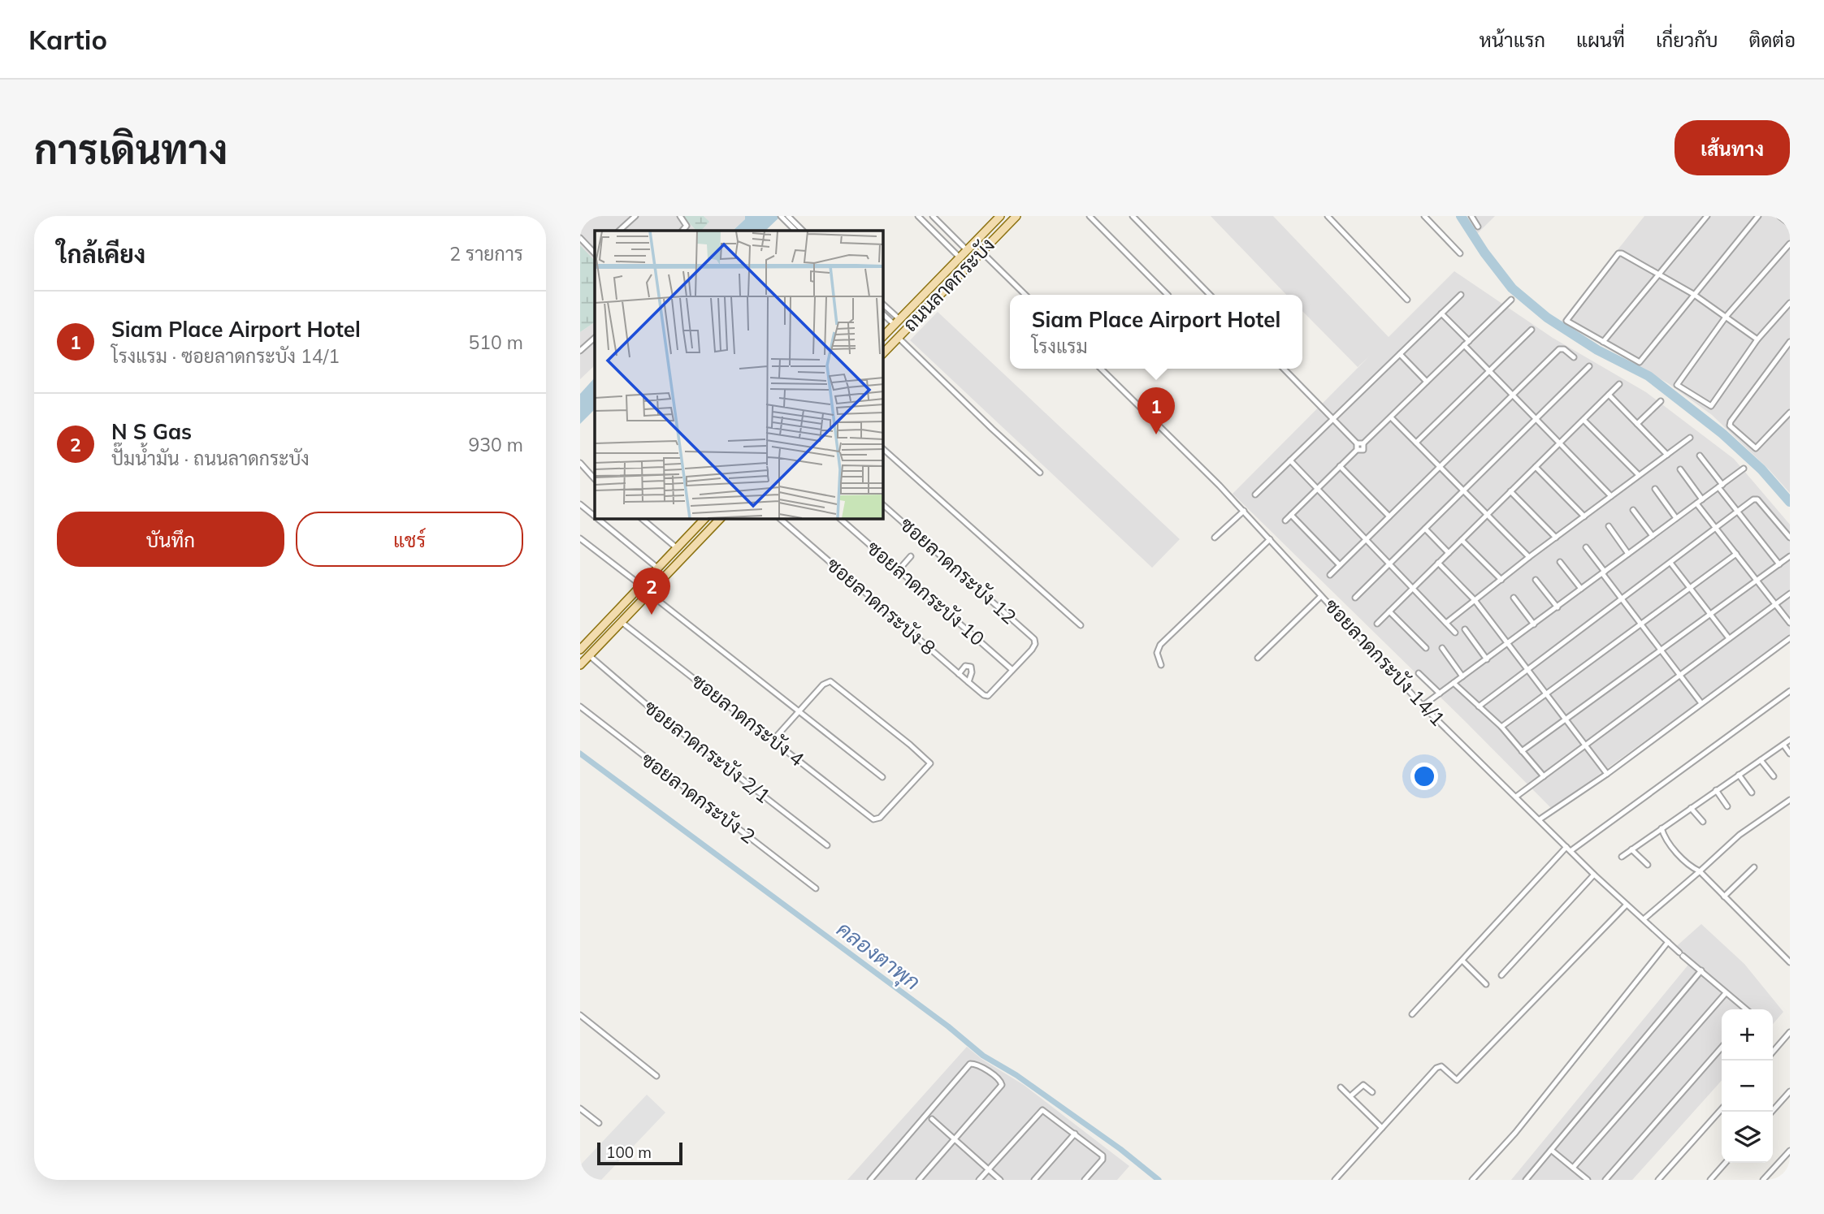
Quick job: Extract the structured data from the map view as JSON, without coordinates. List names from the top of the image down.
{
  "streets": {
    "main road": ["ถนนลาดกระบัง"],
    "street": [
      "ซอยลาดกระบัง 12",
      "ซอยลาดกระบัง 10",
      "ซอยลาดกระบัง 8",
      "ซอยลาดกระบัง 14/1",
      "ซอยลาดกระบัง 4",
      "ซอยลาดกระบัง 2/1",
      "ซอยลาดกระบัง 2"
    ]
  },
  "crossings": [
    ["ซอยลาดกระบัง 12", "ซอยลาดกระบัง 10"],
    ["ซอยลาดกระบัง 12", "ซอยลาดกระบัง 8"],
    ["ซอยลาดกระบัง 10", "ซอยลาดกระบัง 8"]
  ],
  "water": ["คลองตาพุก"],
  "scale_bar": "100 m",
  "page": {
    "header": "Kartio",
    "nav": [
      "หน้าแรก",
      "แผนที่",
      "เกี่ยวกับ",
      "ติดต่อ"
    ],
    "buttons": [
      "เส้นทาง",
      ["บันทึก", "แชร์"]
    ],
    "title": "การเดินทาง",
    "heading": ["ใกล้เคียง", "2 รายการ"],
    "list": [
      {
        "mark": "1",
        "name": "Siam Place Airport Hotel",
        "note": "โรงแรม · ซอยลาดกระบัง 14/1",
        "value": "510 m"
      },
      {
        "mark": "2",
        "name": "N S Gas",
        "note": "ปั๊มน้ำมัน · ถนนลาดกระบัง",
        "value": "930 m"
      }
    ],
    "popup": ["Siam Place Airport Hotel", "โรงแรม"],
    "pins": ["1", "2"],
    "map_buttons": ["+", "−"],
    "scale": "100 m"
  }
}
